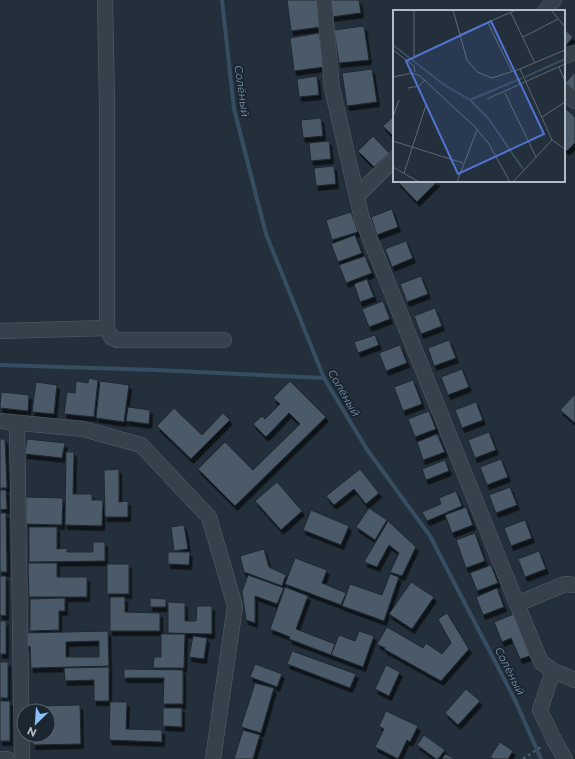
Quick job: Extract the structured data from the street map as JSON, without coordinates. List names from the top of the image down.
{
  "water": ["Солёный"],
  "north": "bottom left"
}
